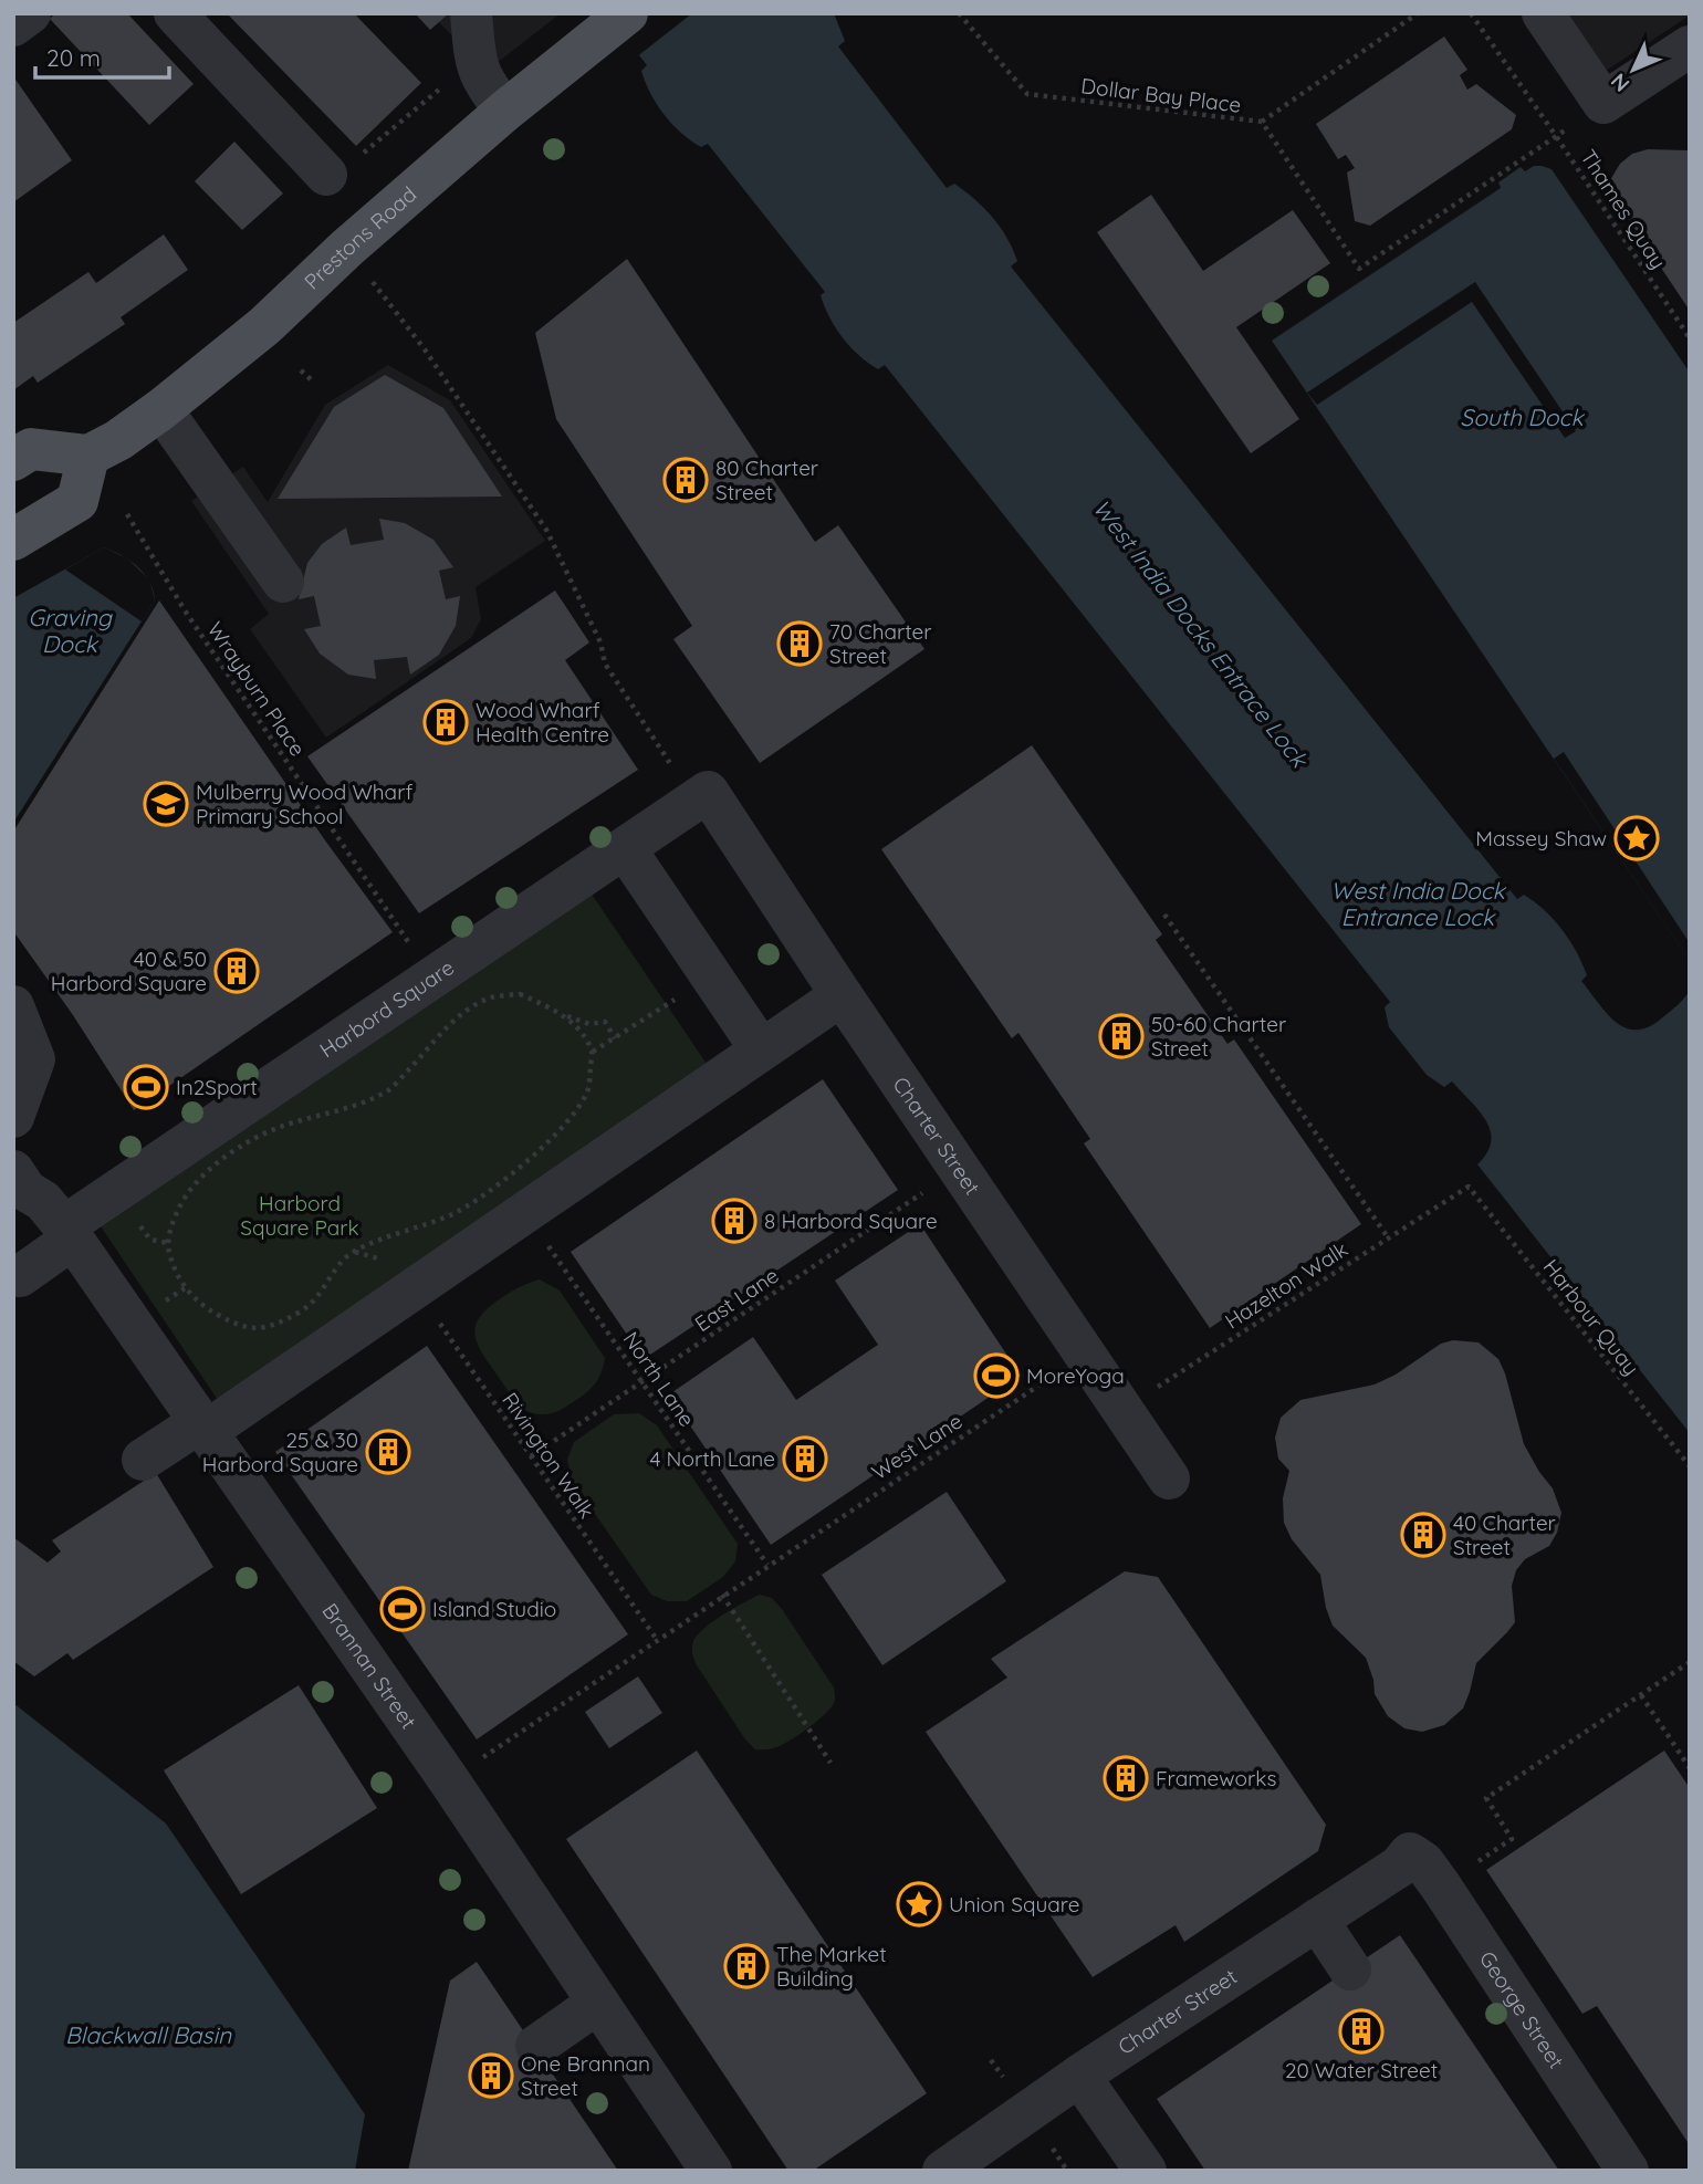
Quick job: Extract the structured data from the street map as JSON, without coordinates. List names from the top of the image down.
{
  "streets": {
    "main road": ["Prestons Road"],
    "street": [
      "Harbord Square",
      "Charter Street",
      "Brannan Street",
      "George Street"
    ],
    "path": [
      "Dollar Bay Place",
      "Thames Quay",
      "Wrayburn Place",
      "Hazelton Walk",
      "East Lane",
      "Harbour Quay",
      "North Lane",
      "West Lane",
      "Rivington Walk"
    ]
  },
  "crossings": [
    ["Dollar Bay Place", "Thames Quay"],
    ["Wrayburn Place", "Harbord Square"],
    ["Harbord Square", "Charter Street"],
    ["Harbord Square", "Brannan Street"],
    ["Charter Street", "Hazelton Walk"],
    ["Charter Street", "East Lane"],
    ["Charter Street", "West Lane"],
    ["Charter Street", "George Street"],
    ["Hazelton Walk", "Harbour Quay"],
    ["East Lane", "North Lane"],
    ["East Lane", "Rivington Walk"],
    ["North Lane", "West Lane"],
    ["West Lane", "Rivington Walk"]
  ],
  "water": [
    "South Dock",
    "Graving Dock",
    "West India Docks Entrace Lock",
    "West India Dock Entrance Lock",
    "Blackwall Basin"
  ],
  "parks": ["Harbord Square Park"],
  "places": {
    "building": [
      "80 Charter Street",
      "70 Charter Street",
      "Wood Wharf Health Centre",
      "40 & 50 Harbord Square",
      "50-60 Charter Street",
      "8 Harbord Square",
      "25 & 30 Harbord Square",
      "4 North Lane",
      "40 Charter Street",
      "Frameworks",
      "The Market Building",
      "20 Water Street",
      "One Brannan Street"
    ],
    "school or university": ["Mulberry Wood Wharf Primary School"],
    "place": ["Massey Shaw", "Union Square"],
    "sports": ["In2Sport", "MoreYoga", "Island Studio"]
  },
  "scale_bar": "20 m",
  "north": "bottom left"
}
